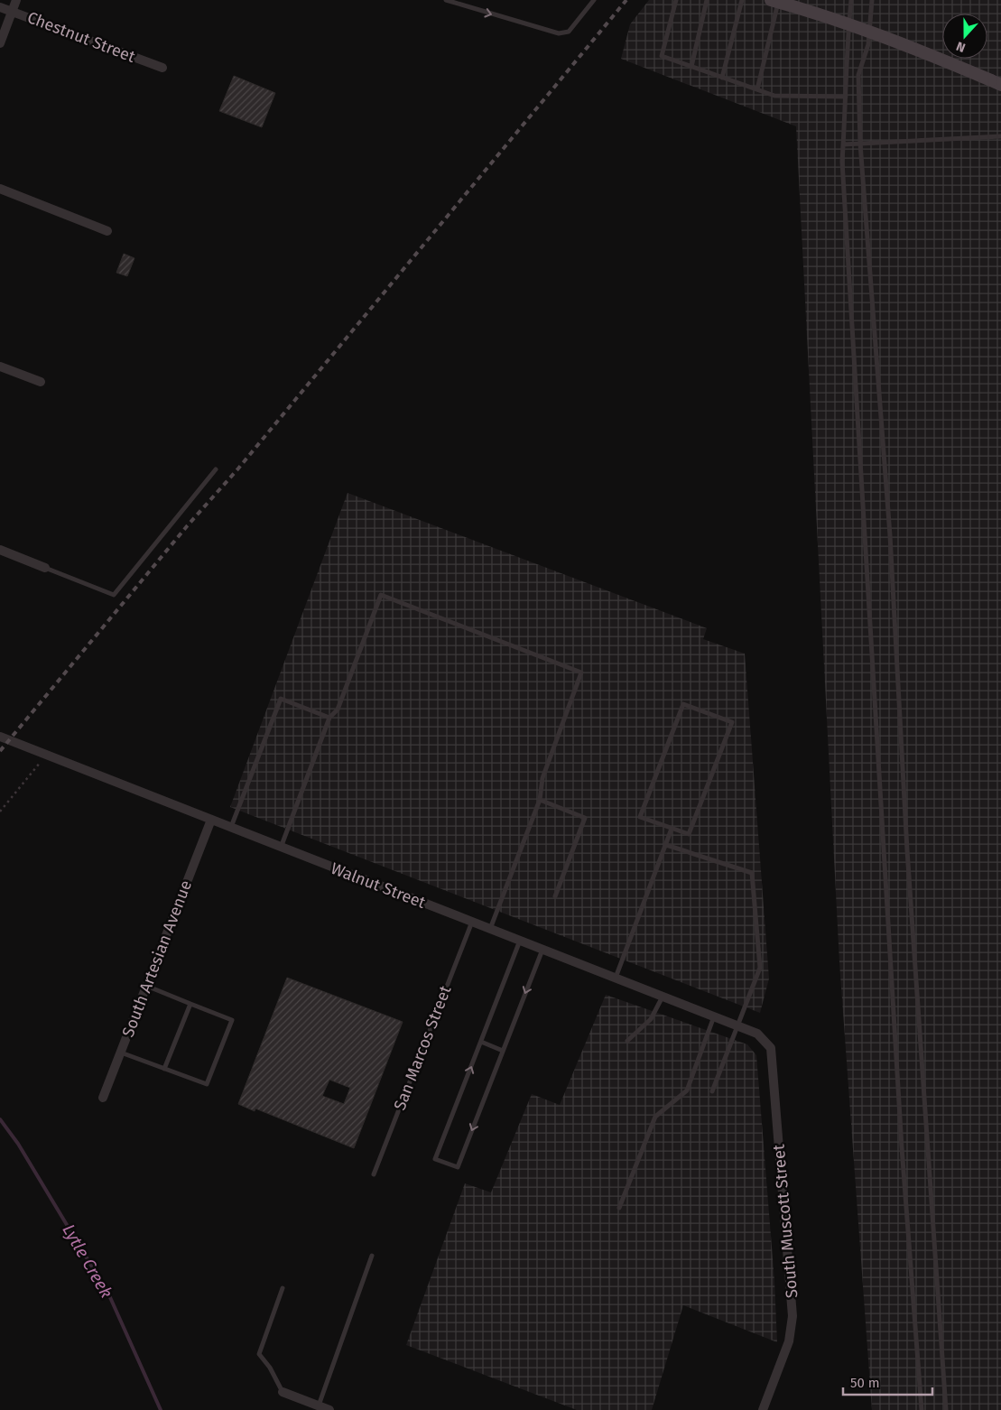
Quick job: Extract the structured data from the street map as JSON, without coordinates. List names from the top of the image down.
{
  "streets": {
    "street": [
      "Chestnut Street",
      "Walnut Street",
      "South Artesian Avenue",
      "South Muscott Street"
    ],
    "lane": ["San Marcos Street"]
  },
  "crossings": [
    ["Walnut Street", "South Artesian Avenue"],
    ["Walnut Street", "San Marcos Street"],
    ["Walnut Street", "South Muscott Street"]
  ],
  "water": ["Lytle Creek"],
  "scale_bar": "50 m",
  "north": "bottom"
}
